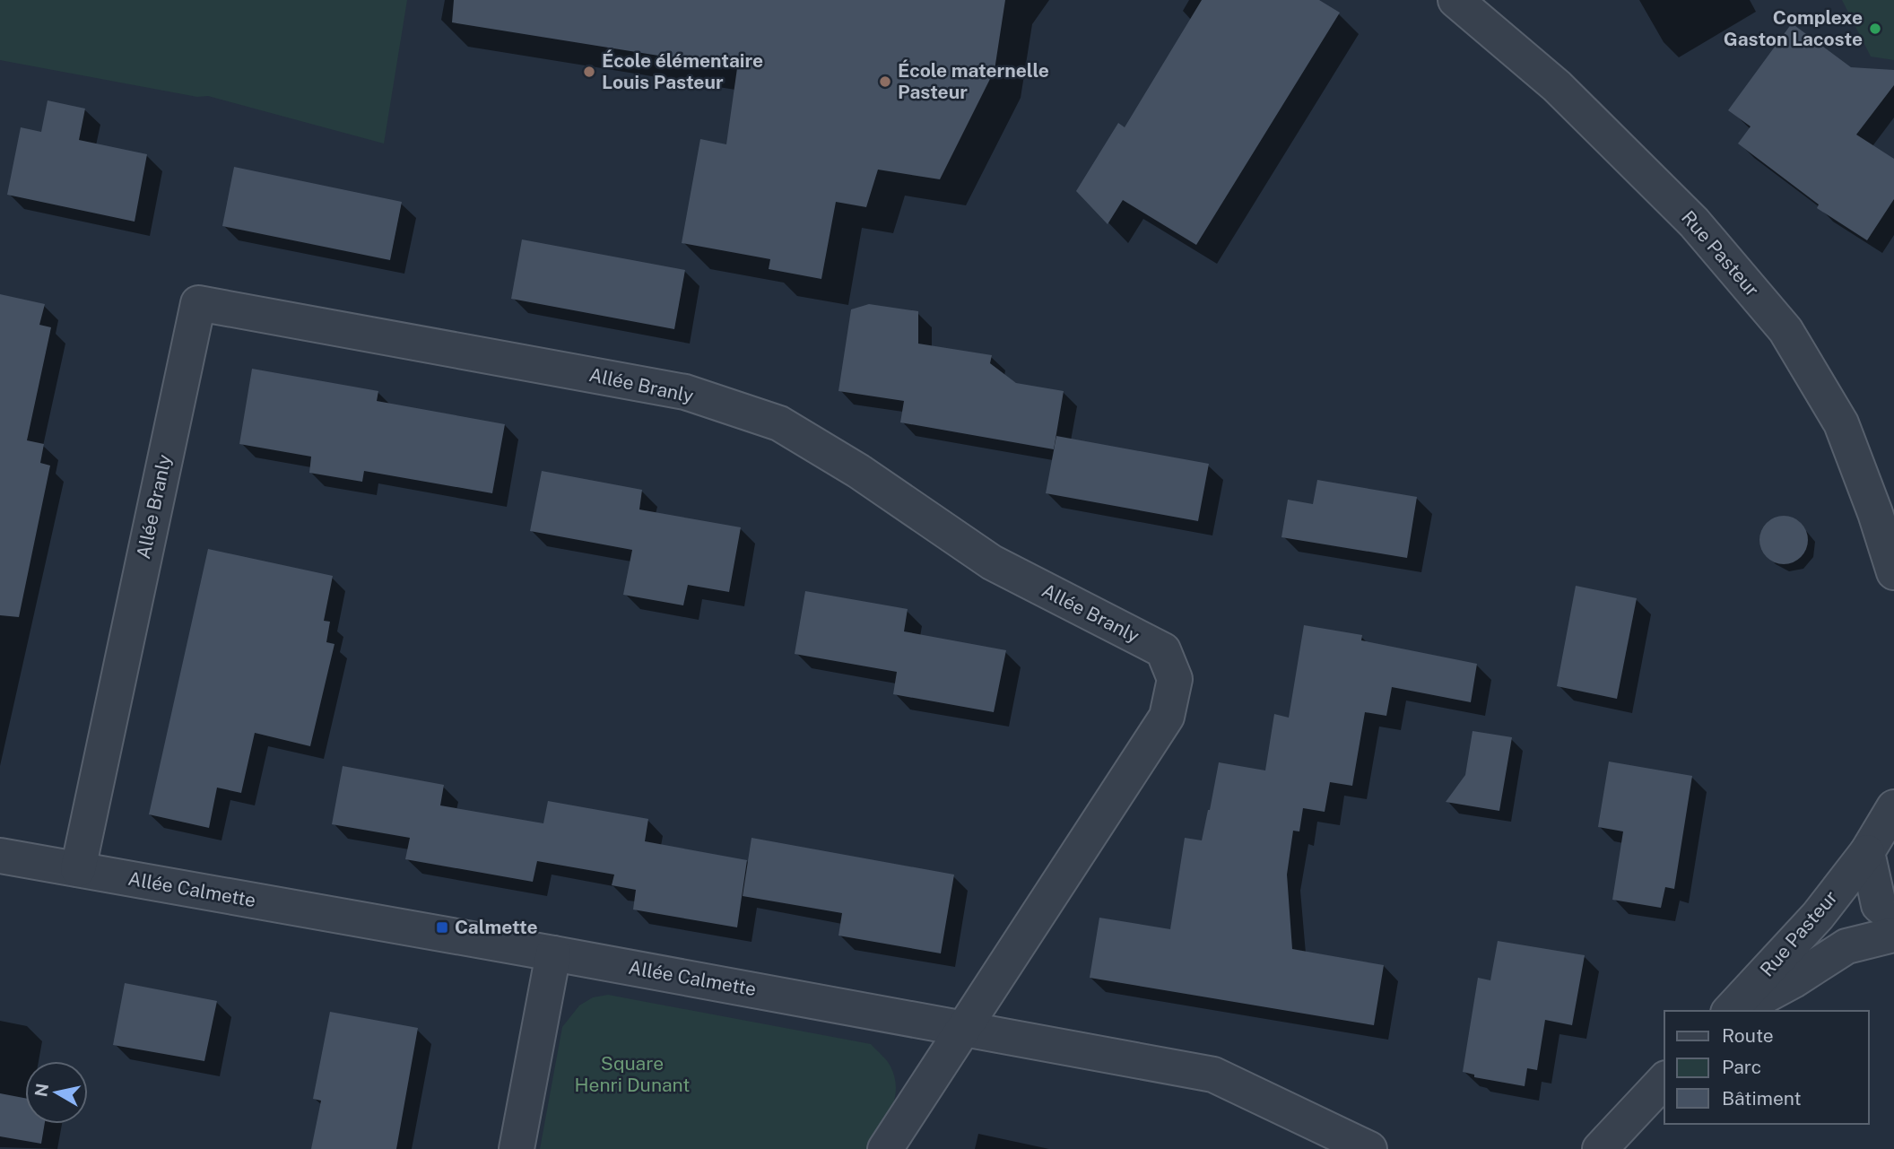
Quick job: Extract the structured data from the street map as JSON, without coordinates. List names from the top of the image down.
{
  "streets": {
    "street": ["Rue Pasteur", "Allée Branly", "Allée Calmette"]
  },
  "crossings": [
    ["Allée Branly", "Allée Calmette"]
  ],
  "parks": ["Square Henri Dunant"],
  "places": {
    "other": ["Complexe Gaston Lacoste", "École élémentaire Louis Pasteur", "École maternelle Pasteur"],
    "transit": ["Calmette"]
  },
  "legend": ["Route", "Parc", "Bâtiment"],
  "north": "left"
}
